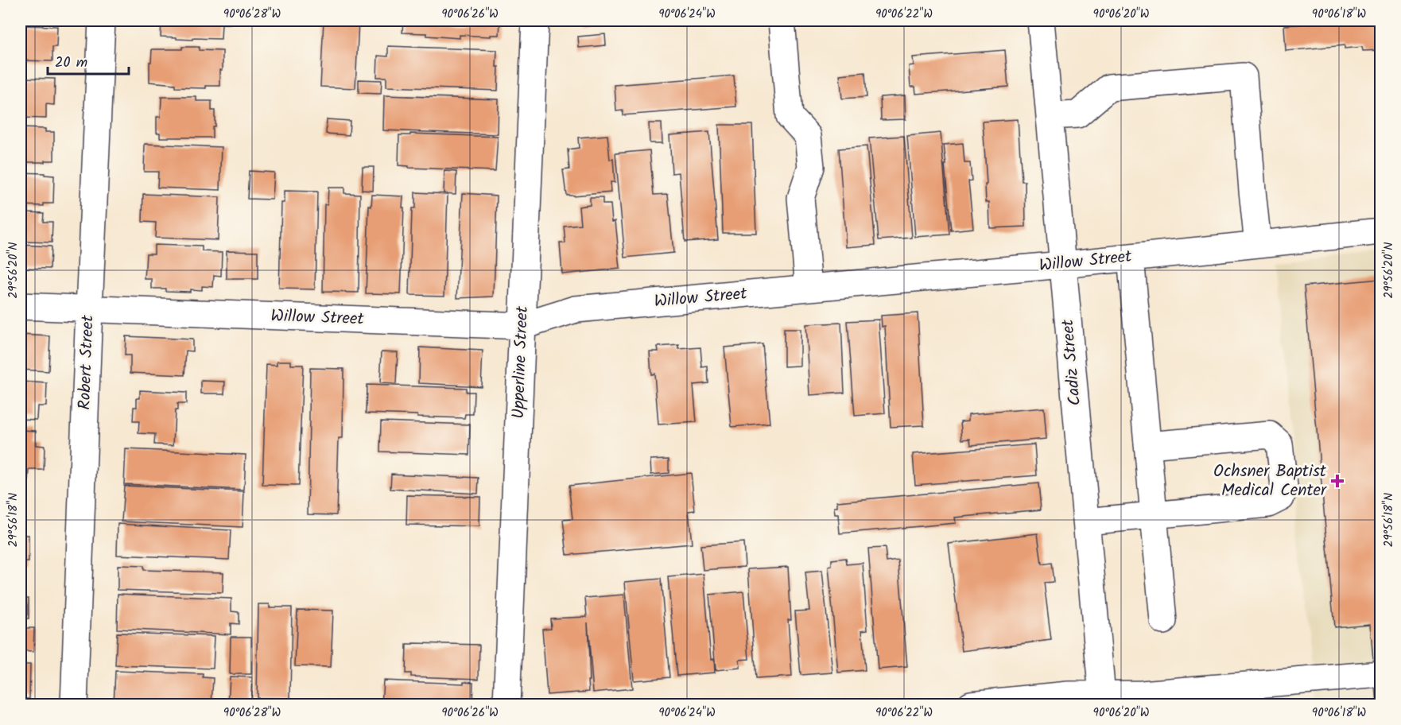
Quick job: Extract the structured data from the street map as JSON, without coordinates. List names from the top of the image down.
{
  "streets": {
    "street": [
      "Willow Street",
      "Robert Street",
      "Upperline Street",
      "Cadiz Street"
    ]
  },
  "crossings": [
    ["Willow Street", "Robert Street"],
    ["Willow Street", "Upperline Street"],
    ["Willow Street", "Cadiz Street"]
  ],
  "places": {
    "health": ["Ochsner Baptist Medical Center"]
  },
  "scale_bar": "20 m",
  "coordinates": [
    "90°06'28\"W",
    "90°06'26\"W",
    "90°06'24\"W",
    "90°06'22\"W",
    "90°06'20\"W",
    "90°06'18\"W",
    "29°56'20\"N",
    "29°56'18\"N"
  ]
}
